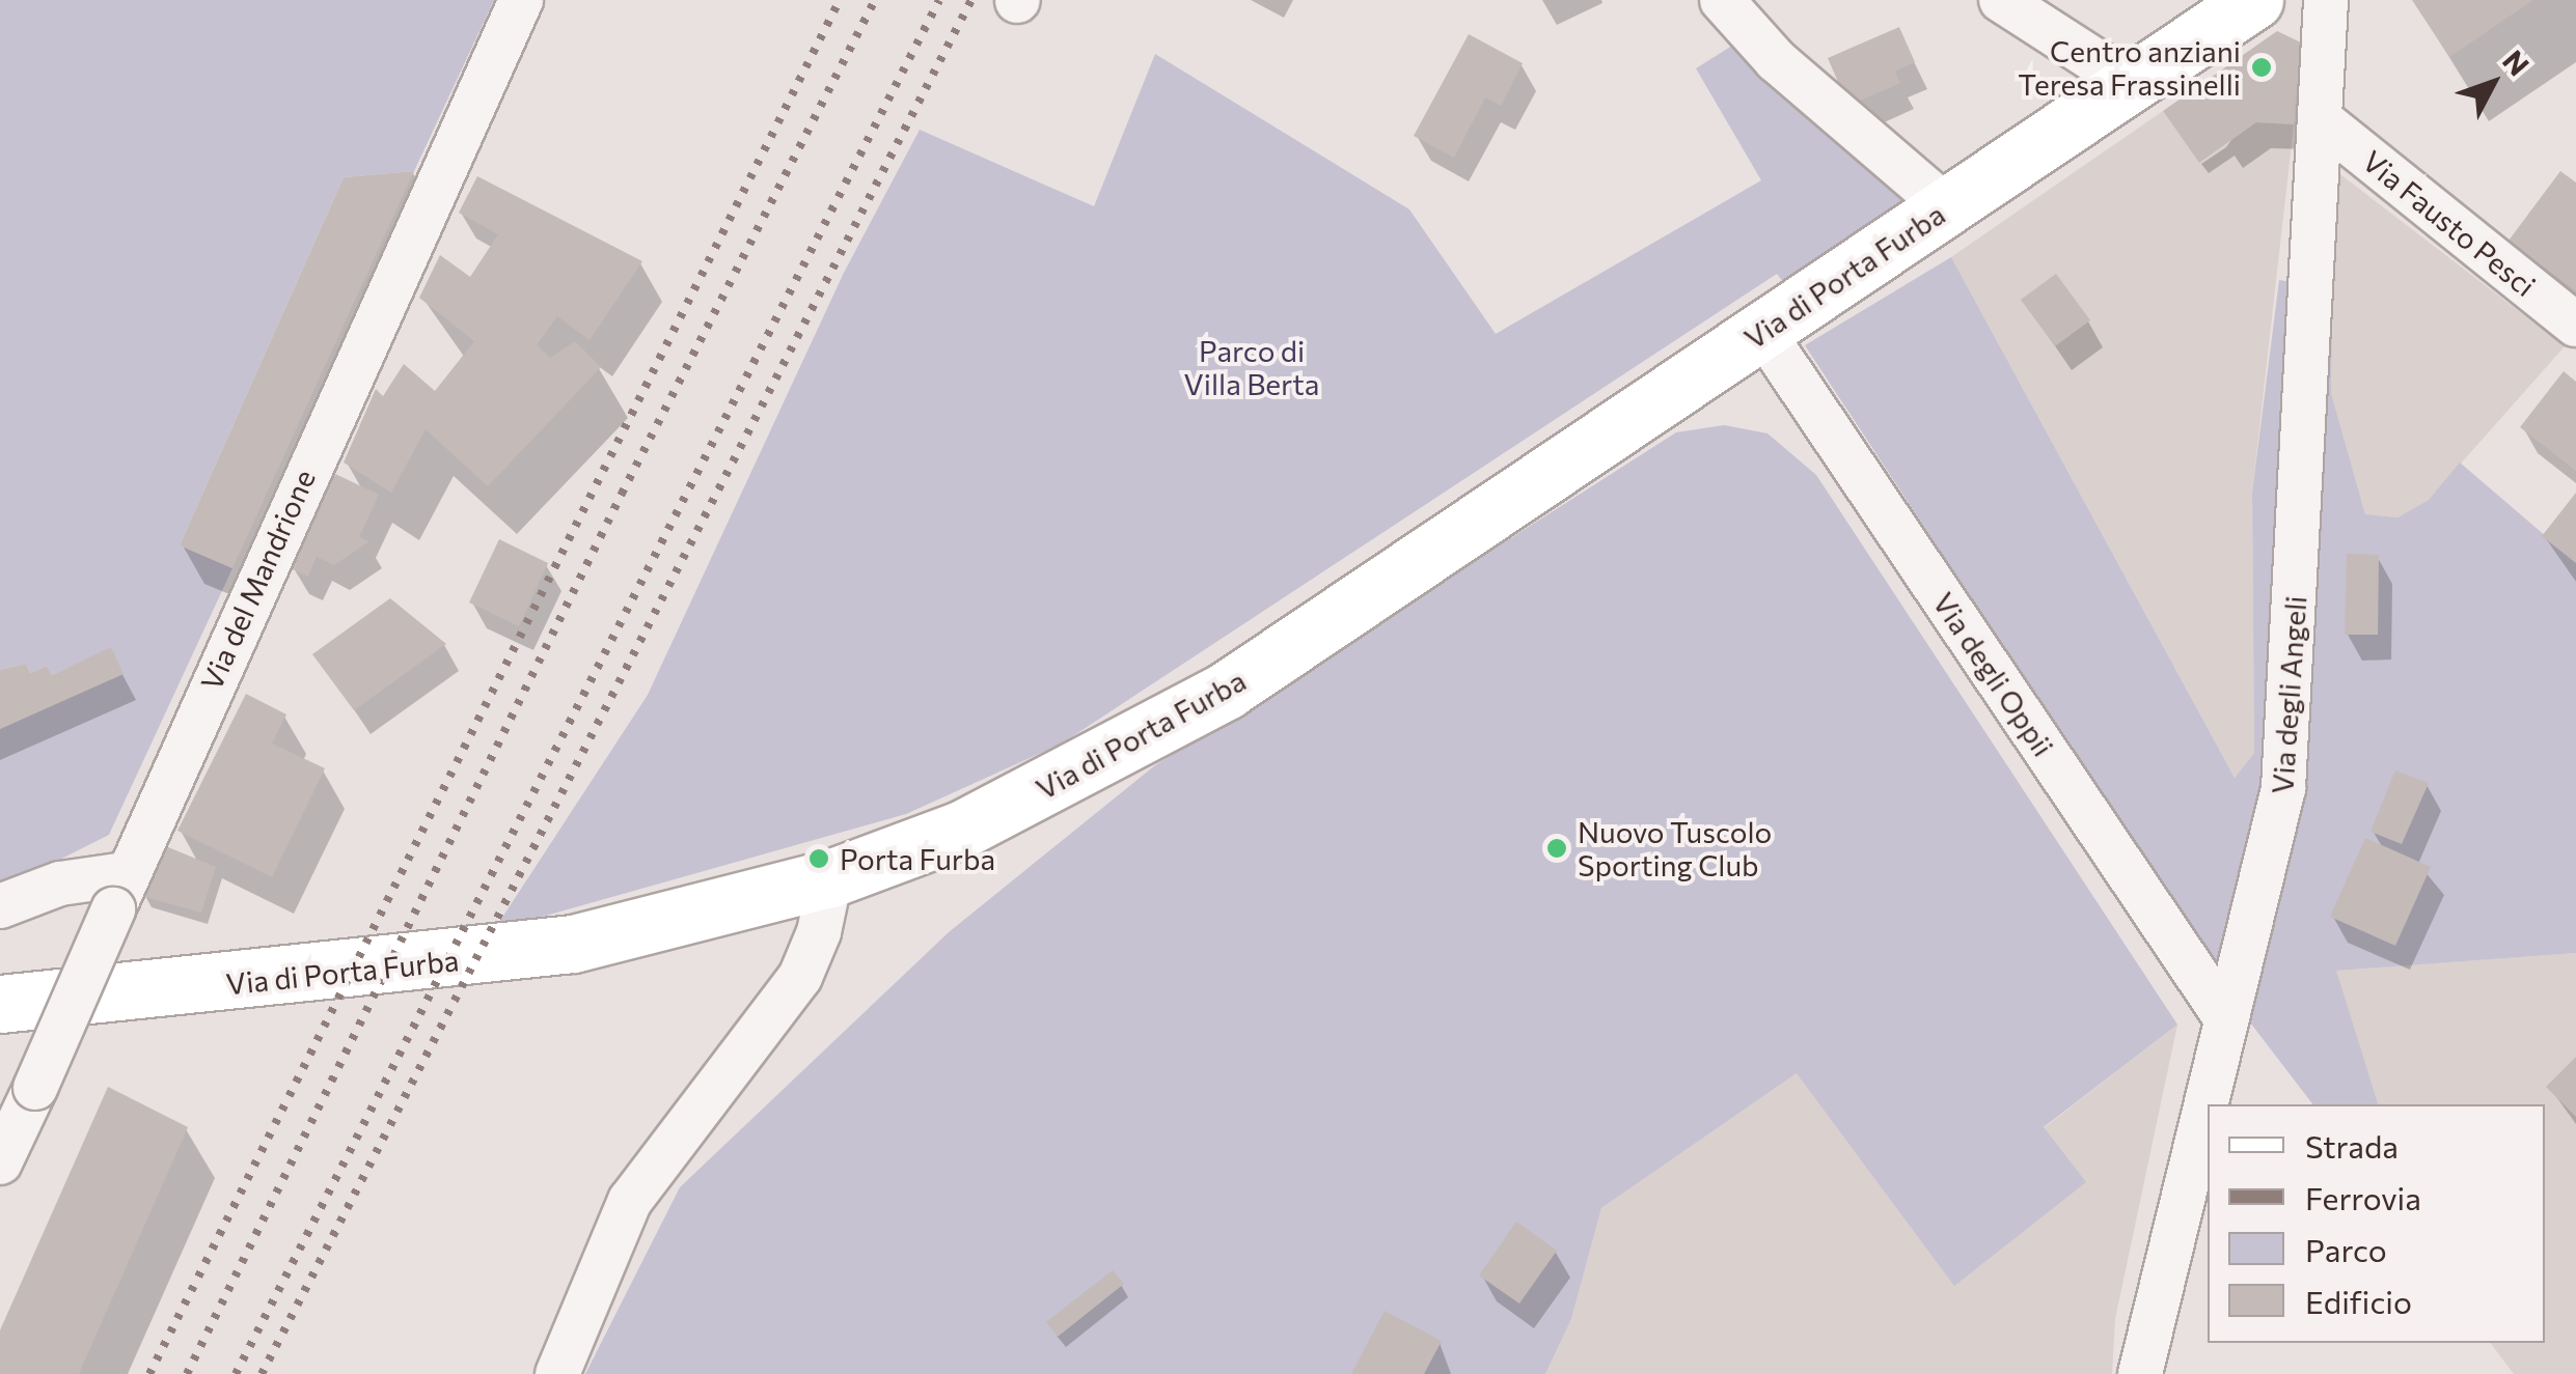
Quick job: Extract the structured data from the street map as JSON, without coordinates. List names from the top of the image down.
{
  "streets": {
    "main road": ["Via di Porta Furba"],
    "street": [
      "Via Fausto Pesci",
      "Via del Mandrione",
      "Via degli Oppii",
      "Via degli Angeli"
    ]
  },
  "crossings": [
    ["Via Fausto Pesci", "Via degli Angeli"],
    ["Via di Porta Furba", "Via degli Oppii"],
    ["Via degli Oppii", "Via degli Angeli"]
  ],
  "parks": ["Parco di Villa Berta"],
  "places": ["Centro anziani Teresa Frassinelli", "Nuovo Tuscolo Sporting Club", "Porta Furba"],
  "legend": [
    "Strada",
    "Ferrovia",
    "Parco",
    "Edificio"
  ],
  "north": "top right"
}
